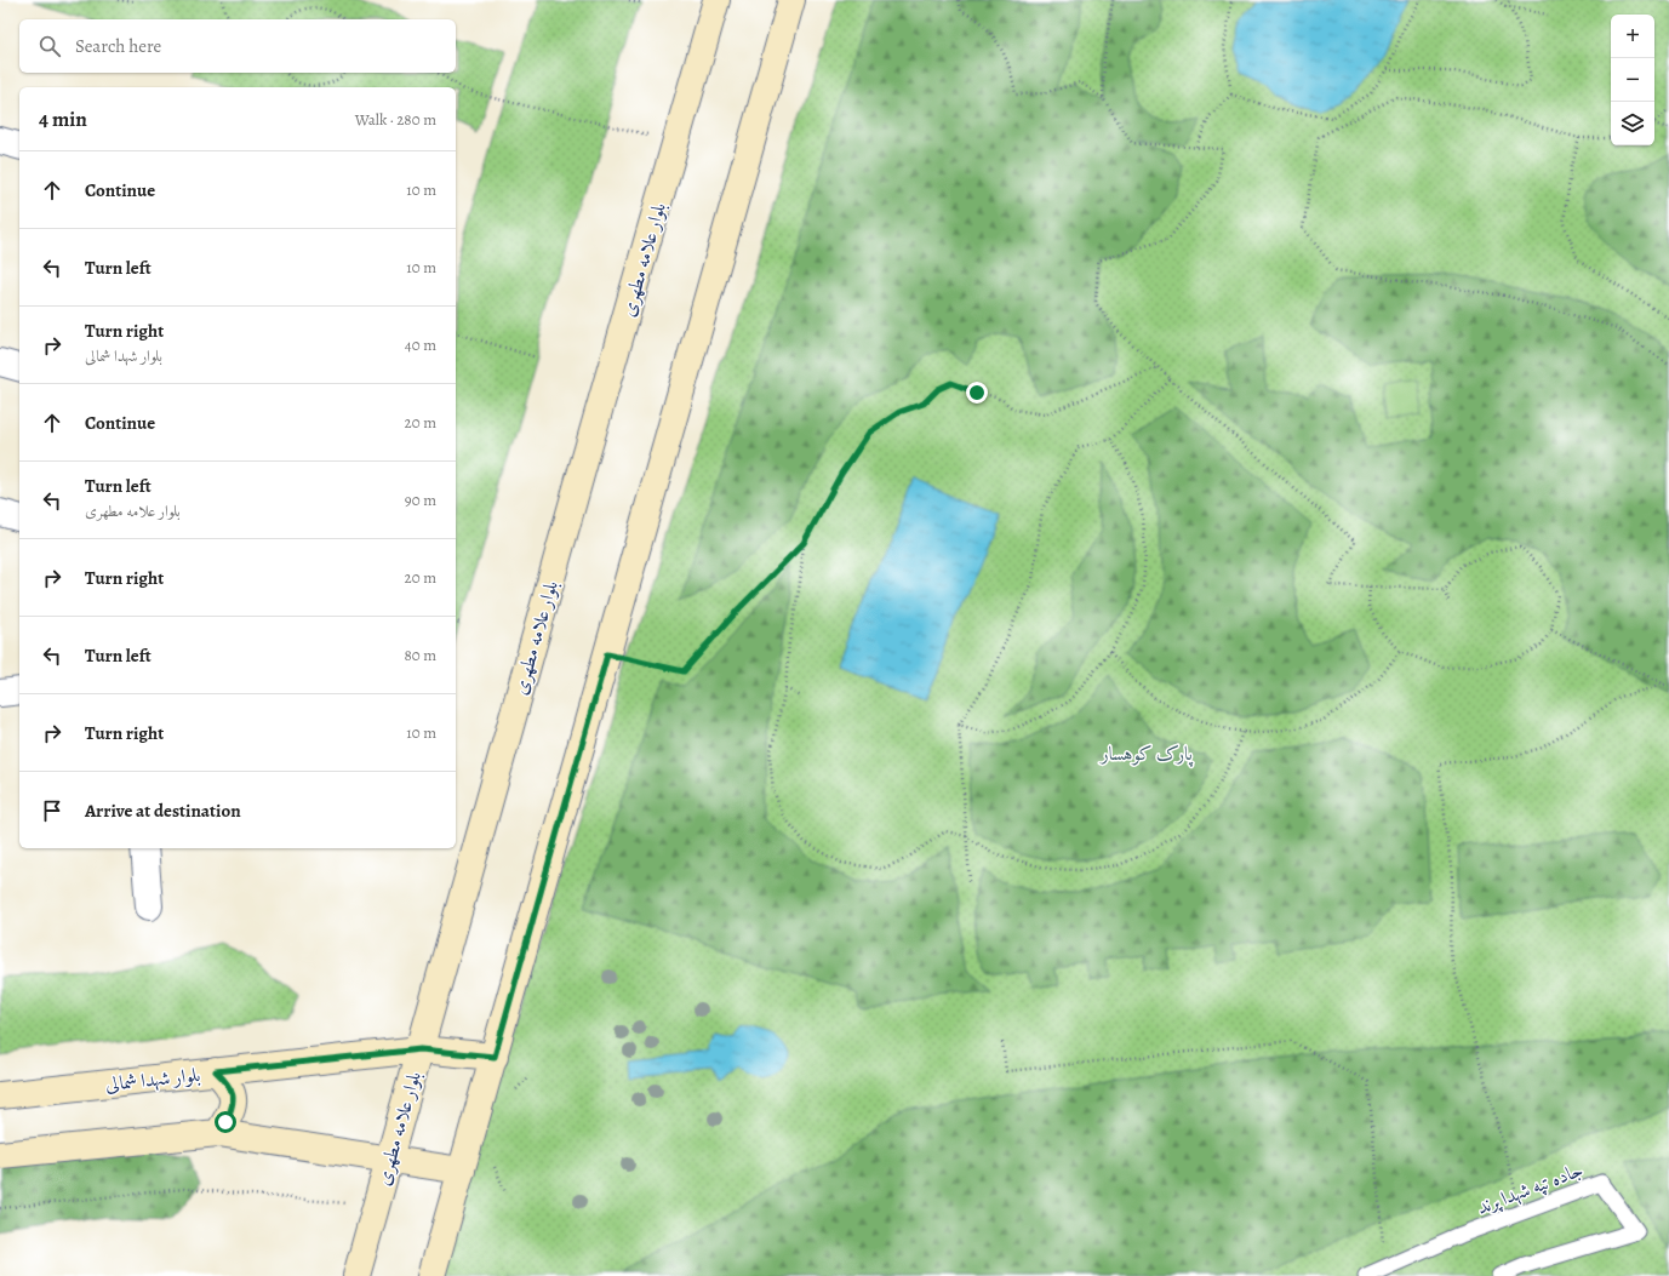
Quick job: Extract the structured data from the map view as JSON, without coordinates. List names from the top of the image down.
{
  "streets": {
    "main road": ["بلوار علامه مطهری", "بلوار شهدا شمالی"],
    "lane": ["جاده تپه شهدا پرند"]
  },
  "crossings": [
    ["بلوار علامه مطهری", "بلوار شهدا شمالی"]
  ],
  "parks": ["پارک کوهسار"],
  "page": {
    "map_buttons": ["+", "−"],
    "search": "Search here",
    "heading": ["4 min", "Walk · 280 m"],
    "list": [
      ["Continue", "10 m"],
      ["Turn left", "10 m"],
      ["Turn right", "بلوار شهدا شمالی", "40 m"],
      ["Continue", "20 m"],
      ["Turn left", "بلوار علامه مطهری", "90 m"],
      ["Turn right", "20 m"],
      ["Turn left", "80 m"],
      ["Turn right", "10 m"],
      "Arrive at destination"
    ]
  }
}
